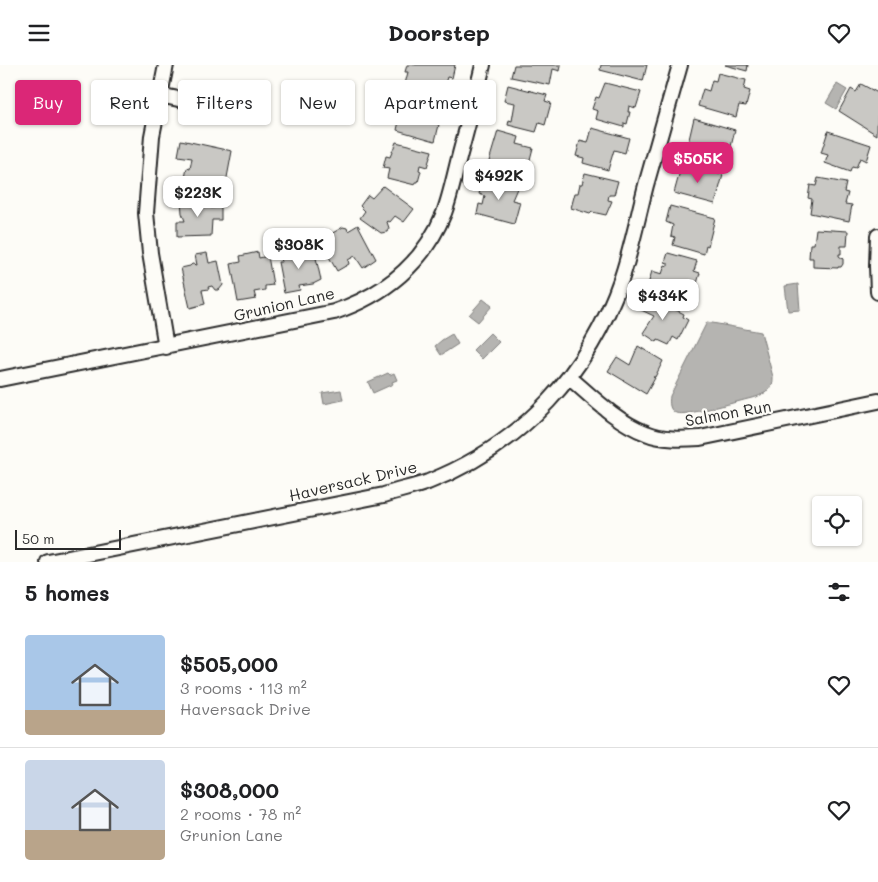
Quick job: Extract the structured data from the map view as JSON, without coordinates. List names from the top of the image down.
{
  "streets": {
    "street": ["Grunion Lane", "Salmon Run", "Haversack Drive"]
  },
  "crossings": [
    ["Salmon Run", "Haversack Drive"]
  ],
  "scale_bar": "50 m",
  "page": {
    "header": "Doorstep",
    "chip": [
      "Buy",
      "Rent",
      "Filters",
      "New",
      "Apartment"
    ],
    "price": [
      "$505K",
      "$492K",
      "$223K",
      "$308K",
      "$434K"
    ],
    "scale": "50 m",
    "heading": "5 homes",
    "list": [
      {
        "name": "$505,000",
        "note": "3 rooms · 113 m² · Haversack Drive"
      },
      {
        "name": "$308,000",
        "note": "2 rooms · 78 m² · Grunion Lane"
      }
    ]
  }
}
